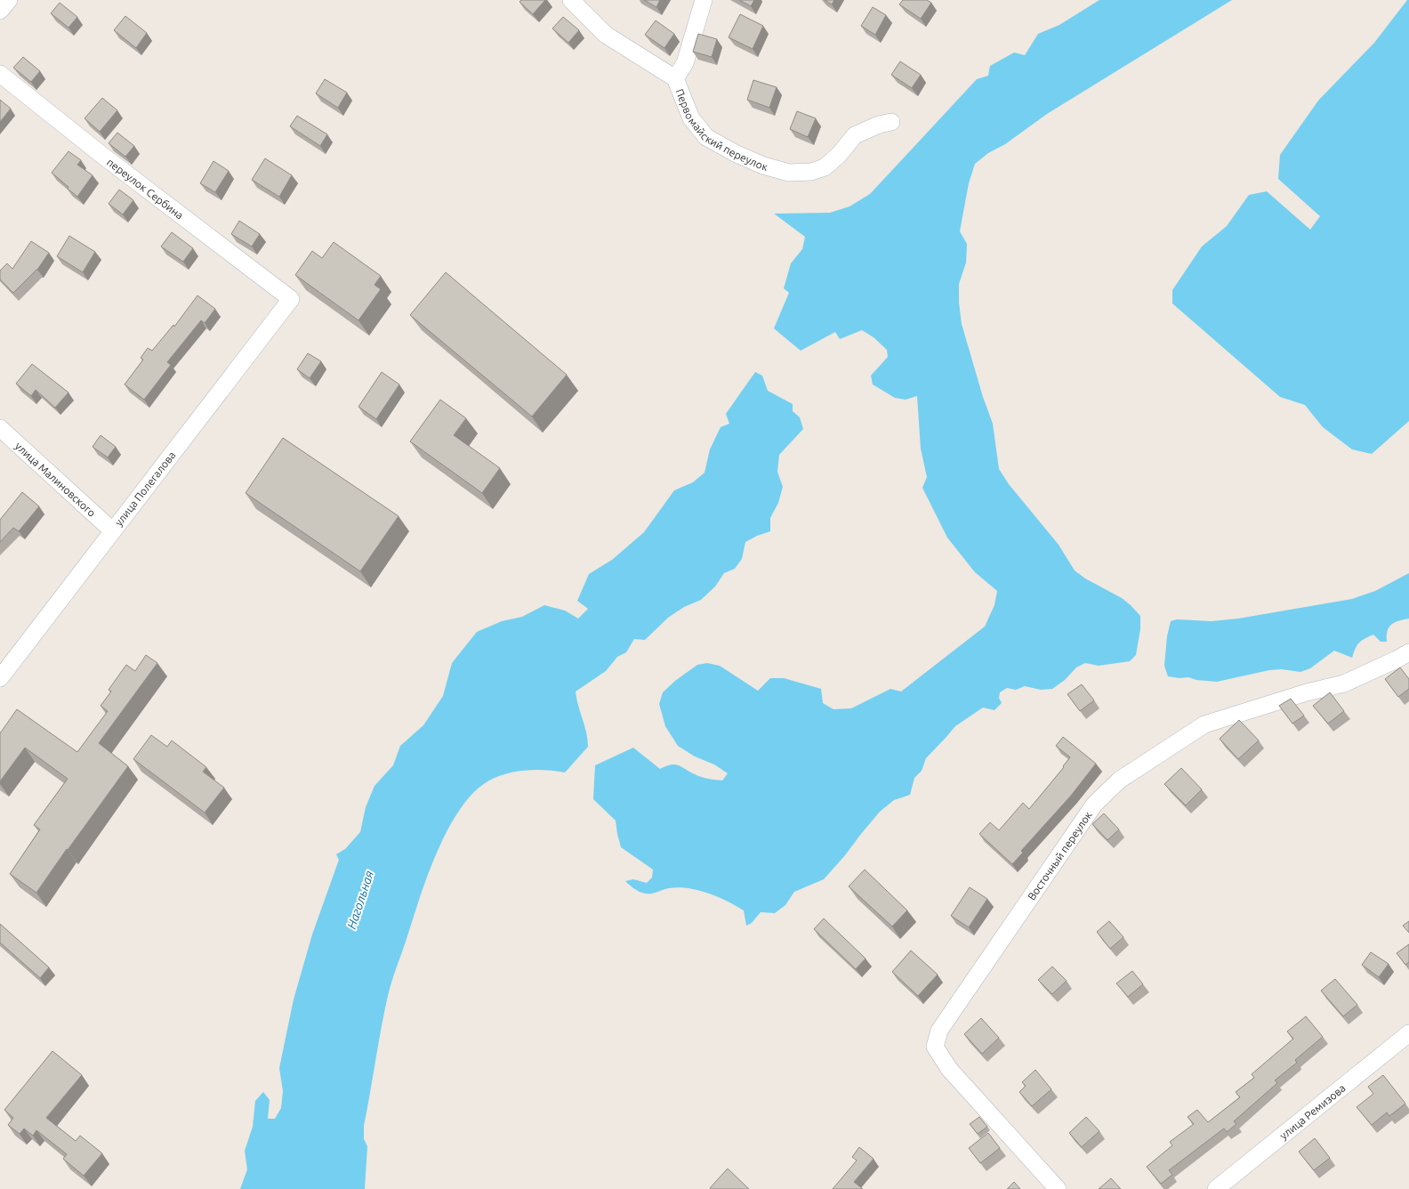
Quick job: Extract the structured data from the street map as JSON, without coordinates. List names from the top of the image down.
{
  "streets": {
    "street": [
      "Первомайский переулок",
      "переулок Сербина",
      "улица Малиновского",
      "улица Полегалова",
      "Восточный переулок",
      "улица Ремизова"
    ]
  },
  "crossings": [
    ["переулок Сербина", "улица Полегалова"],
    ["улица Малиновского", "улица Полегалова"]
  ],
  "water": ["Нагольная"]
}
